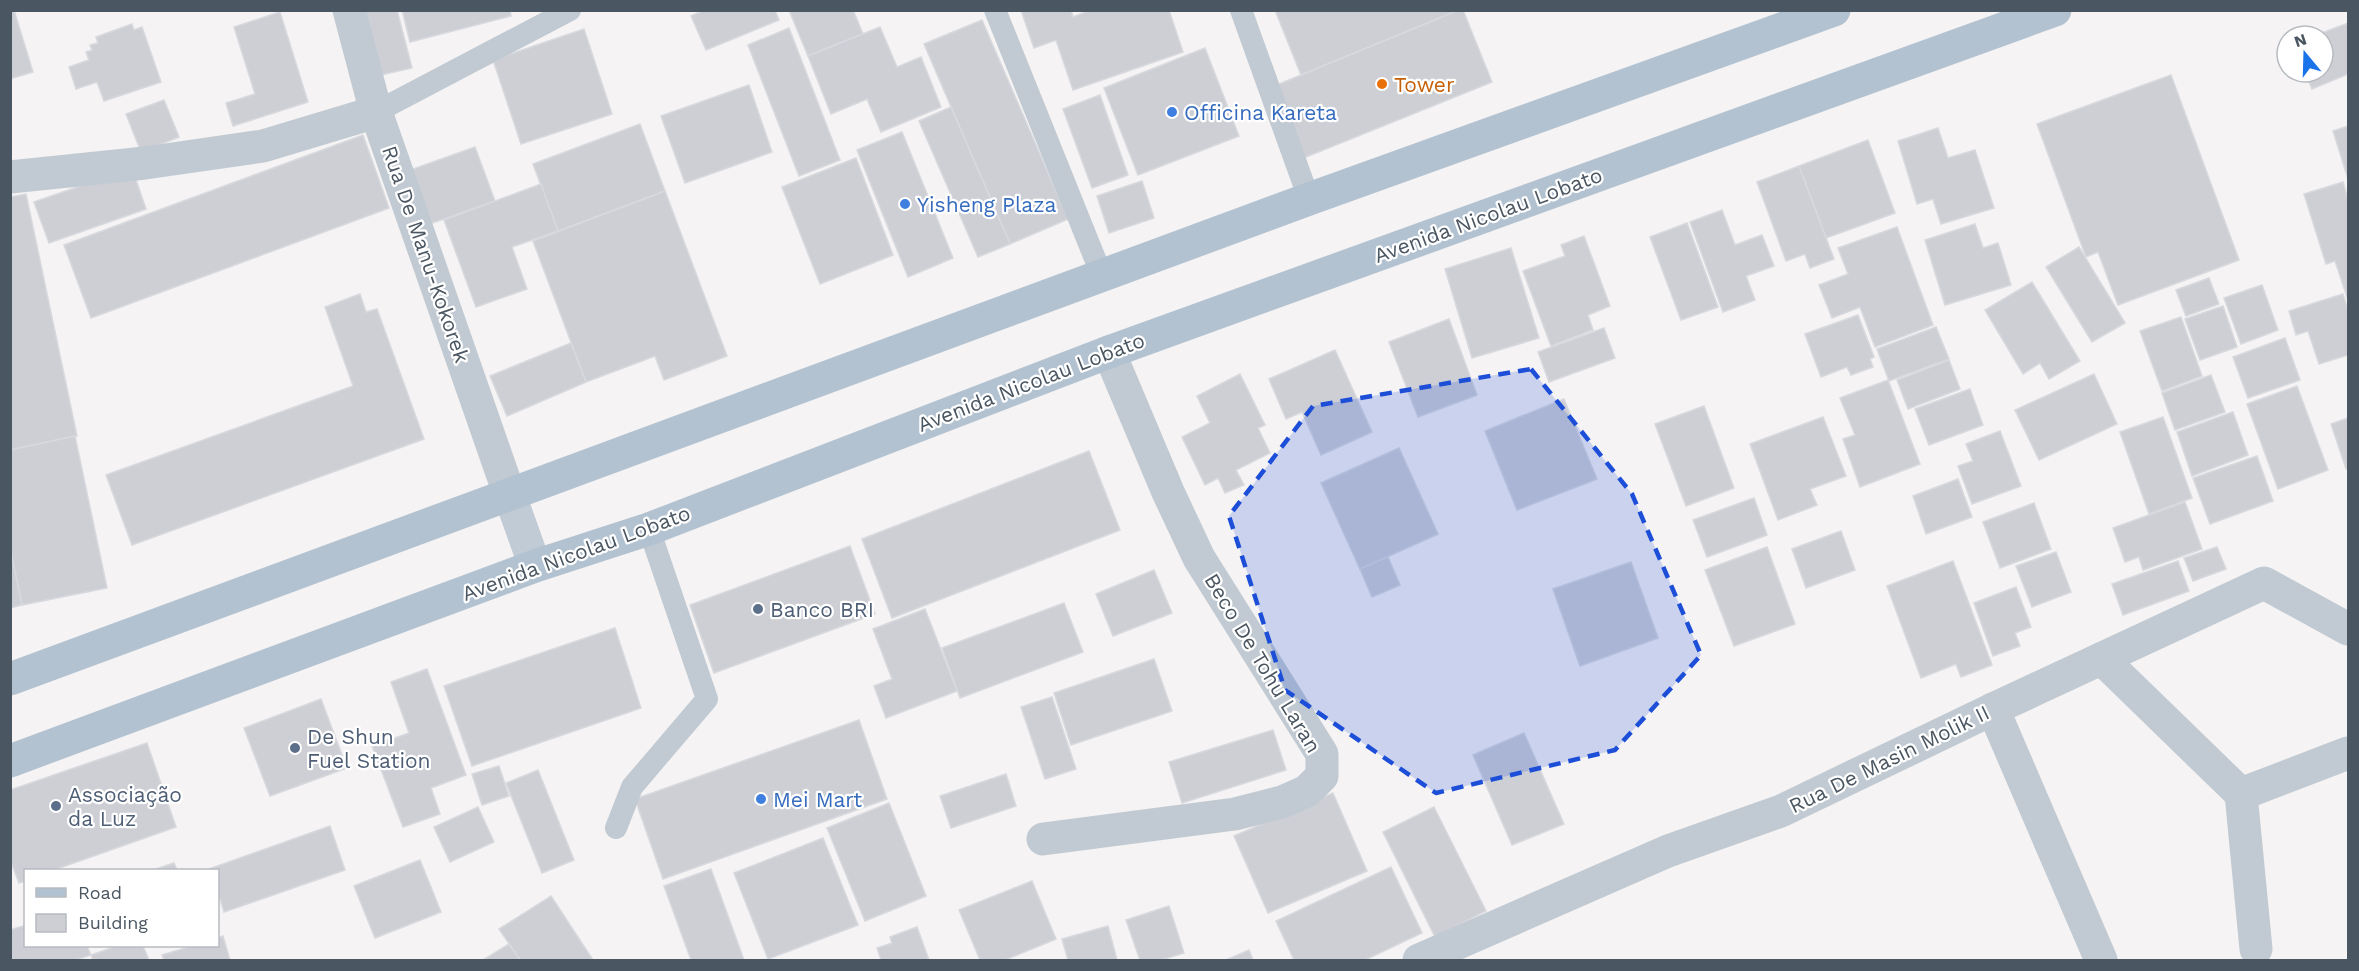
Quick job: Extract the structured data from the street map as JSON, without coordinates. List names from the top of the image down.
{
  "streets": {
    "main road": ["Avenida Nicolau Lobato"],
    "street": ["Rua De Manu-Kokorek", "Beco De Tohu Laran", "Rua De Masin Molik II"]
  },
  "crossings": [
    ["Avenida Nicolau Lobato", "Beco De Tohu Laran"]
  ],
  "places": [
    "Tower",
    "Officina Kareta",
    "Yisheng Plaza",
    "Banco BRI",
    "De Shun Fuel Station",
    "Mei Mart",
    "Associação da Luz"
  ],
  "legend": ["Road", "Building"],
  "north": "top"
}
